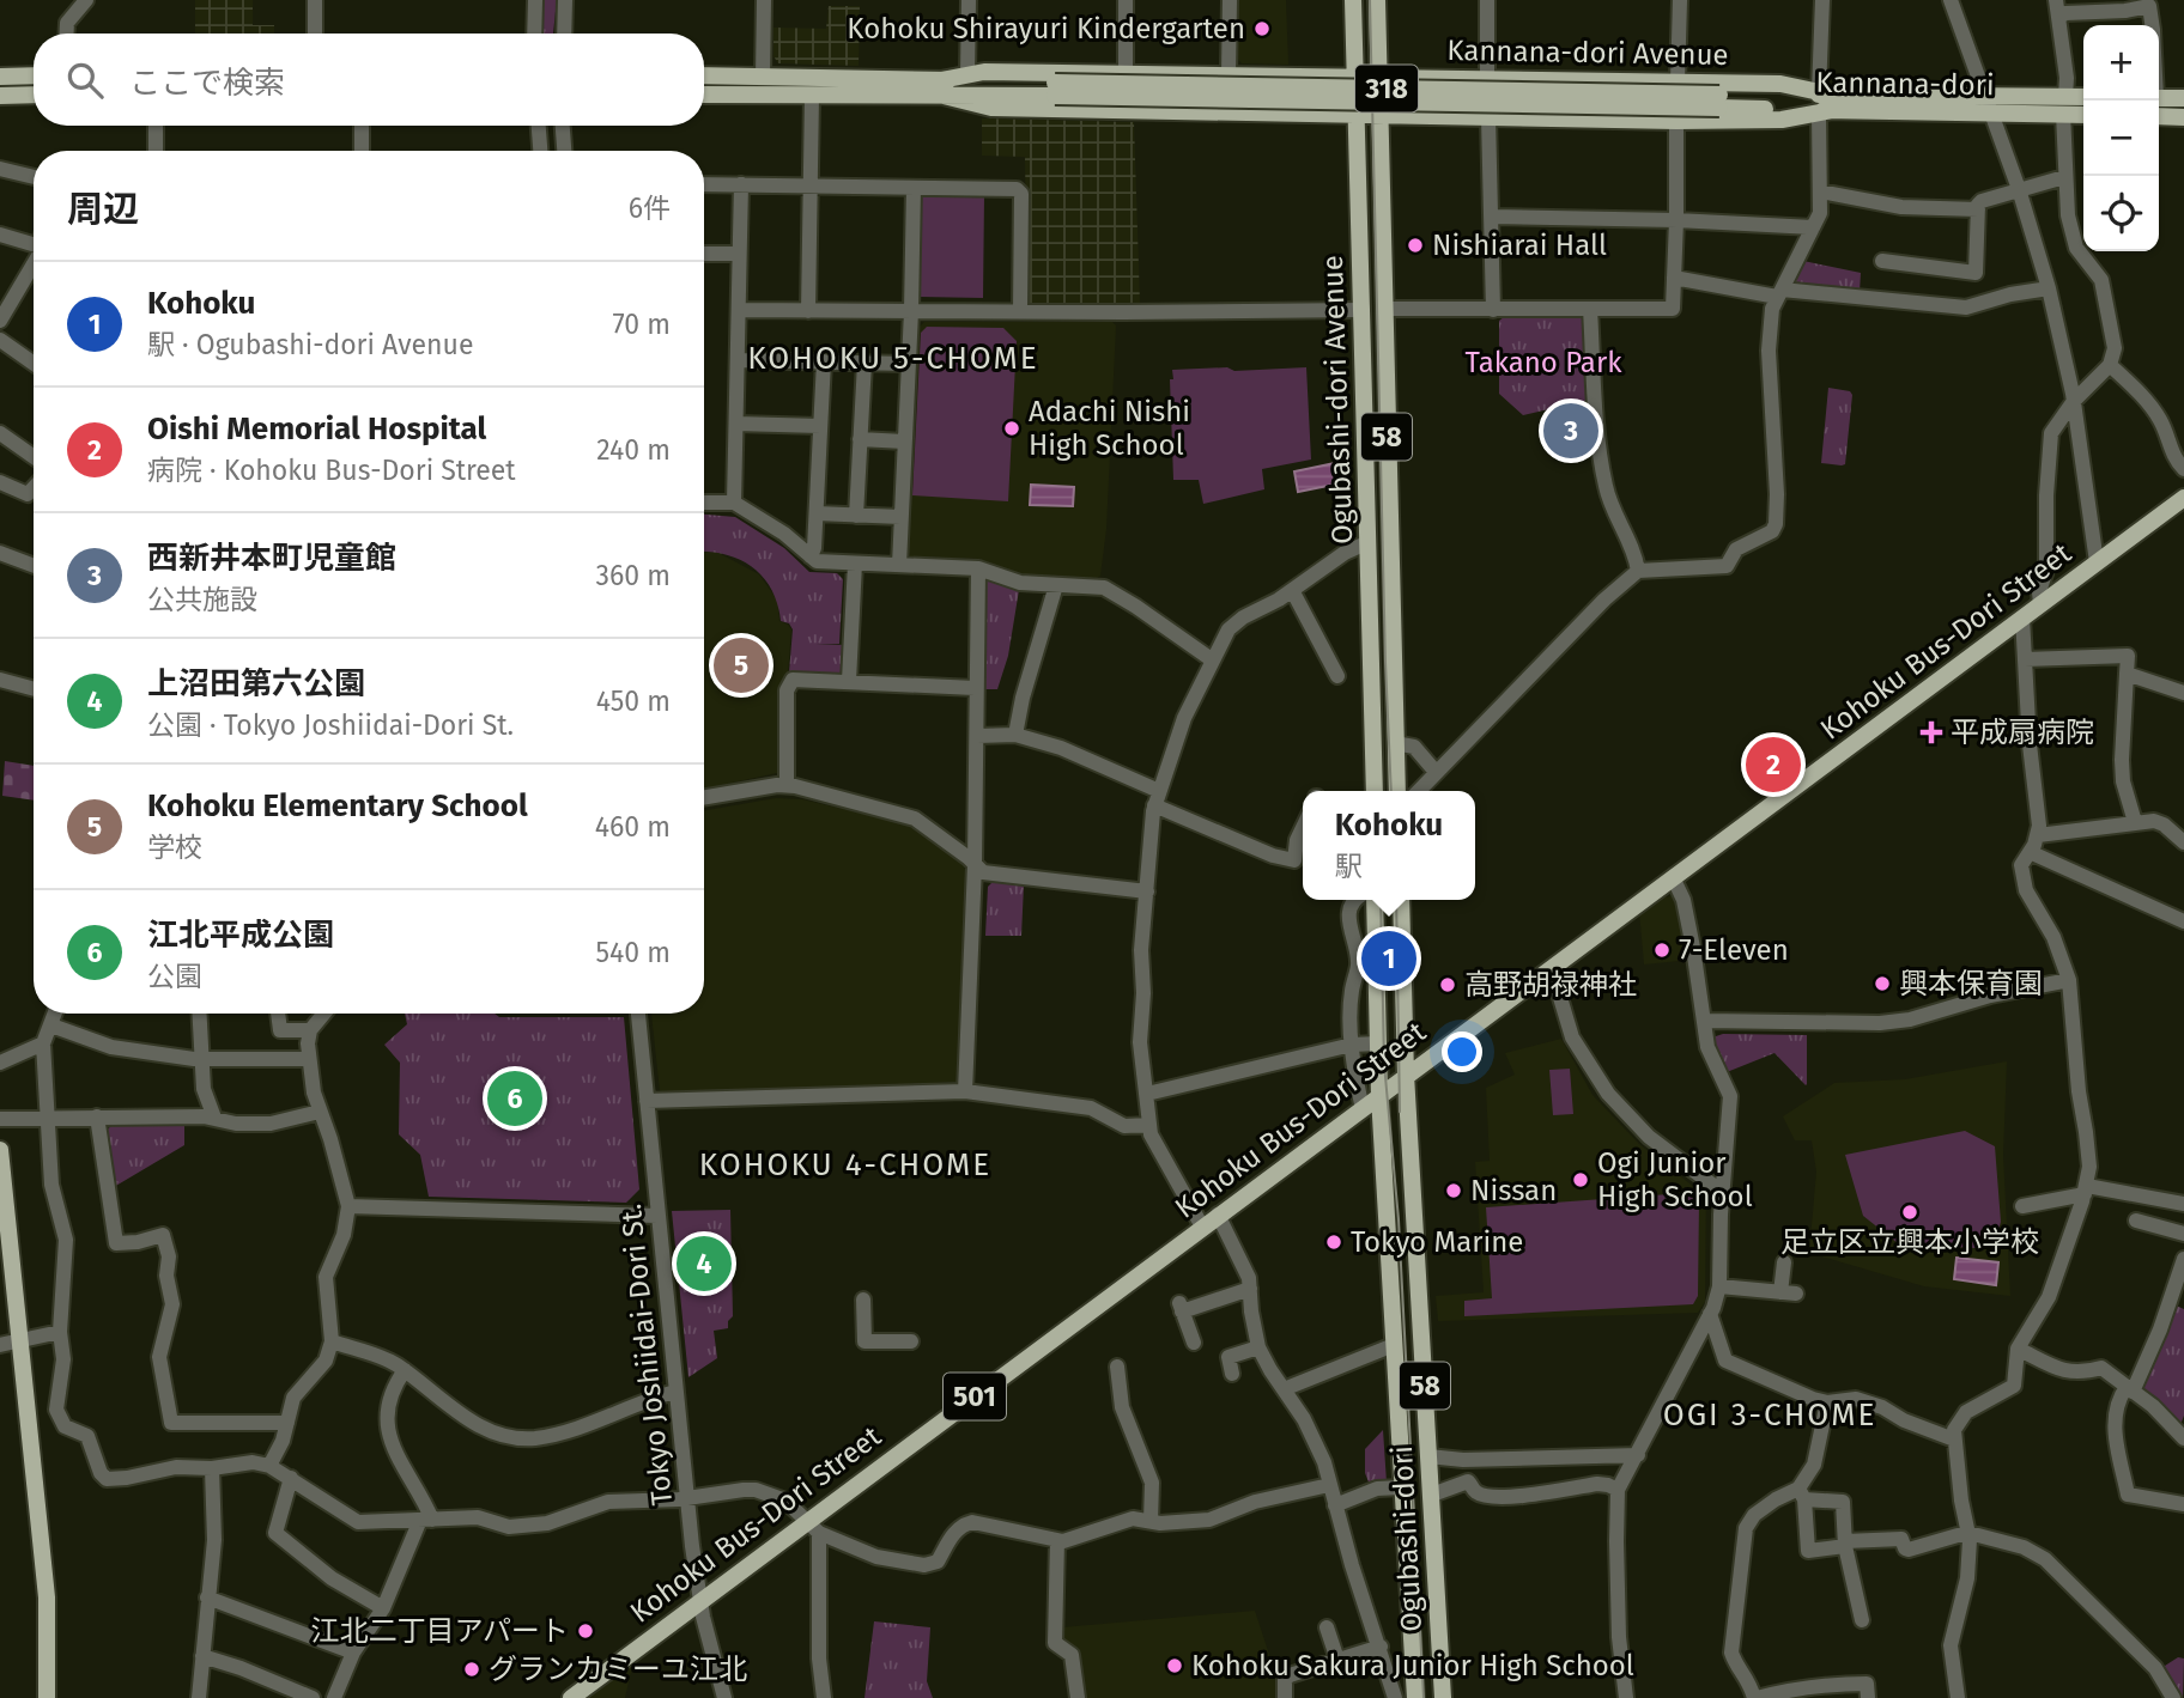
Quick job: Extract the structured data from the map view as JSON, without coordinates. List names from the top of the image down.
{
  "streets": {
    "main road": [
      "Kannana-dori Avenue",
      "Kannana-dori",
      "318",
      "Ogubashi-dori Avenue",
      "58",
      "Kohoku Bus-Dori Street",
      "501",
      "Ogubashi-dori"
    ],
    "street": ["Tokyo Joshiidai-Dori St."]
  },
  "crossings": [
    ["Kannana-dori Avenue", "Kannana-dori"],
    ["Kannana-dori Avenue", "Ogubashi-dori Avenue"],
    ["Kannana-dori Avenue", "58"],
    ["58", "Kohoku Bus-Dori Street"],
    ["58", "Ogubashi-dori"],
    ["Kohoku Bus-Dori Street", "Tokyo Joshiidai-Dori St."],
    ["Kohoku Bus-Dori Street", "Ogubashi-dori"]
  ],
  "districts": ["KOHOKU 5-CHOME", "KOHOKU 4-CHOME", "OGI 3-CHOME"],
  "parks": ["Takano Park"],
  "places": {
    "other": [
      "Kohoku Shirayuri Kindergarten",
      "Nishiarai Hall",
      "Adachi Nishi High School",
      "7-Eleven",
      "興本保育園",
      "高野胡禄神社",
      "Ogi Junior High School",
      "Nissan",
      "足立区立興本小学校",
      "Tokyo Marine",
      "江北二丁目アパート",
      "Kohoku Sakura Junior High School",
      "グランカミーユ江北"
    ],
    "health": ["平成扇病院"]
  },
  "page": {
    "map_buttons": ["+", "−"],
    "search": "ここで検索",
    "heading": ["周辺", "6件"],
    "list": [
      {
        "mark": "1",
        "name": "Kohoku",
        "note": "駅 · Ogubashi-dori Avenue",
        "value": "70 m"
      },
      {
        "mark": "2",
        "name": "Oishi Memorial Hospital",
        "note": "病院 · Kohoku Bus-Dori Street",
        "value": "240 m"
      },
      {
        "mark": "3",
        "name": "西新井本町児童館",
        "note": "公共施設",
        "value": "360 m"
      },
      {
        "mark": "4",
        "name": "上沼田第六公園",
        "note": "公園 · Tokyo Joshiidai-Dori St.",
        "value": "450 m"
      },
      {
        "mark": "5",
        "name": "Kohoku Elementary School",
        "note": "学校",
        "value": "460 m"
      },
      {
        "mark": "6",
        "name": "江北平成公園",
        "note": "公園",
        "value": "540 m"
      }
    ],
    "pins": [
      "3",
      "5",
      "2",
      "1",
      "6",
      "4"
    ],
    "popup": ["Kohoku", "駅"]
  }
}
